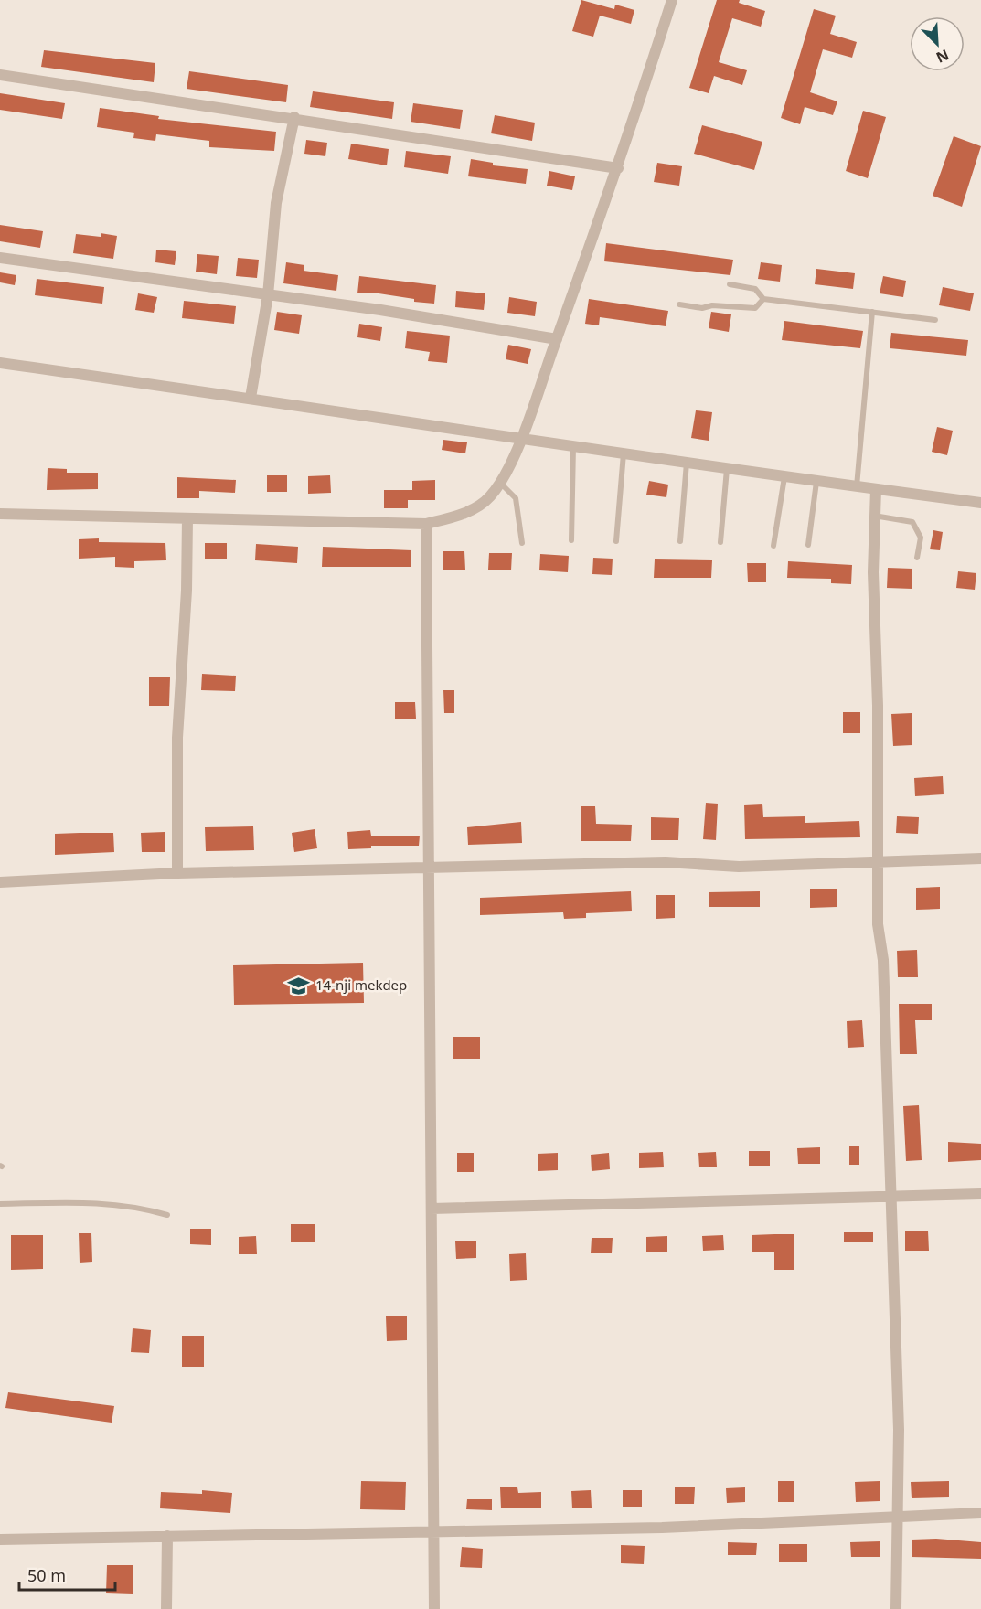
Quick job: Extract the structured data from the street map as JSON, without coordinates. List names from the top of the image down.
{
  "places": {
    "school or university": ["14-nji mekdep"]
  },
  "scale_bar": "50 m",
  "north": "bottom right"
}
